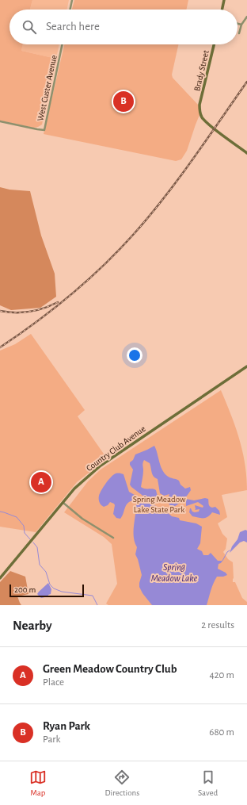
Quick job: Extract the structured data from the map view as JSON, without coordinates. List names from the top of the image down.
{
  "streets": {
    "street": ["Brady Street", "West Custer Avenue", "Country Club Avenue"]
  },
  "water": ["Spring Meadow Lake"],
  "parks": ["Spring Meadow Lake State Park"],
  "scale_bar": "200 m",
  "page": {
    "search": "Search here",
    "pins": ["B", "A"],
    "scale": "200 m",
    "heading": ["Nearby", "2 results"],
    "list": [
      {
        "mark": "A",
        "name": "Green Meadow Country Club",
        "note": "Place",
        "value": "420 m"
      },
      {
        "mark": "B",
        "name": "Ryan Park",
        "note": "Park",
        "value": "680 m"
      }
    ],
    "nav": ["Map", "Directions", "Saved"]
  }
}
